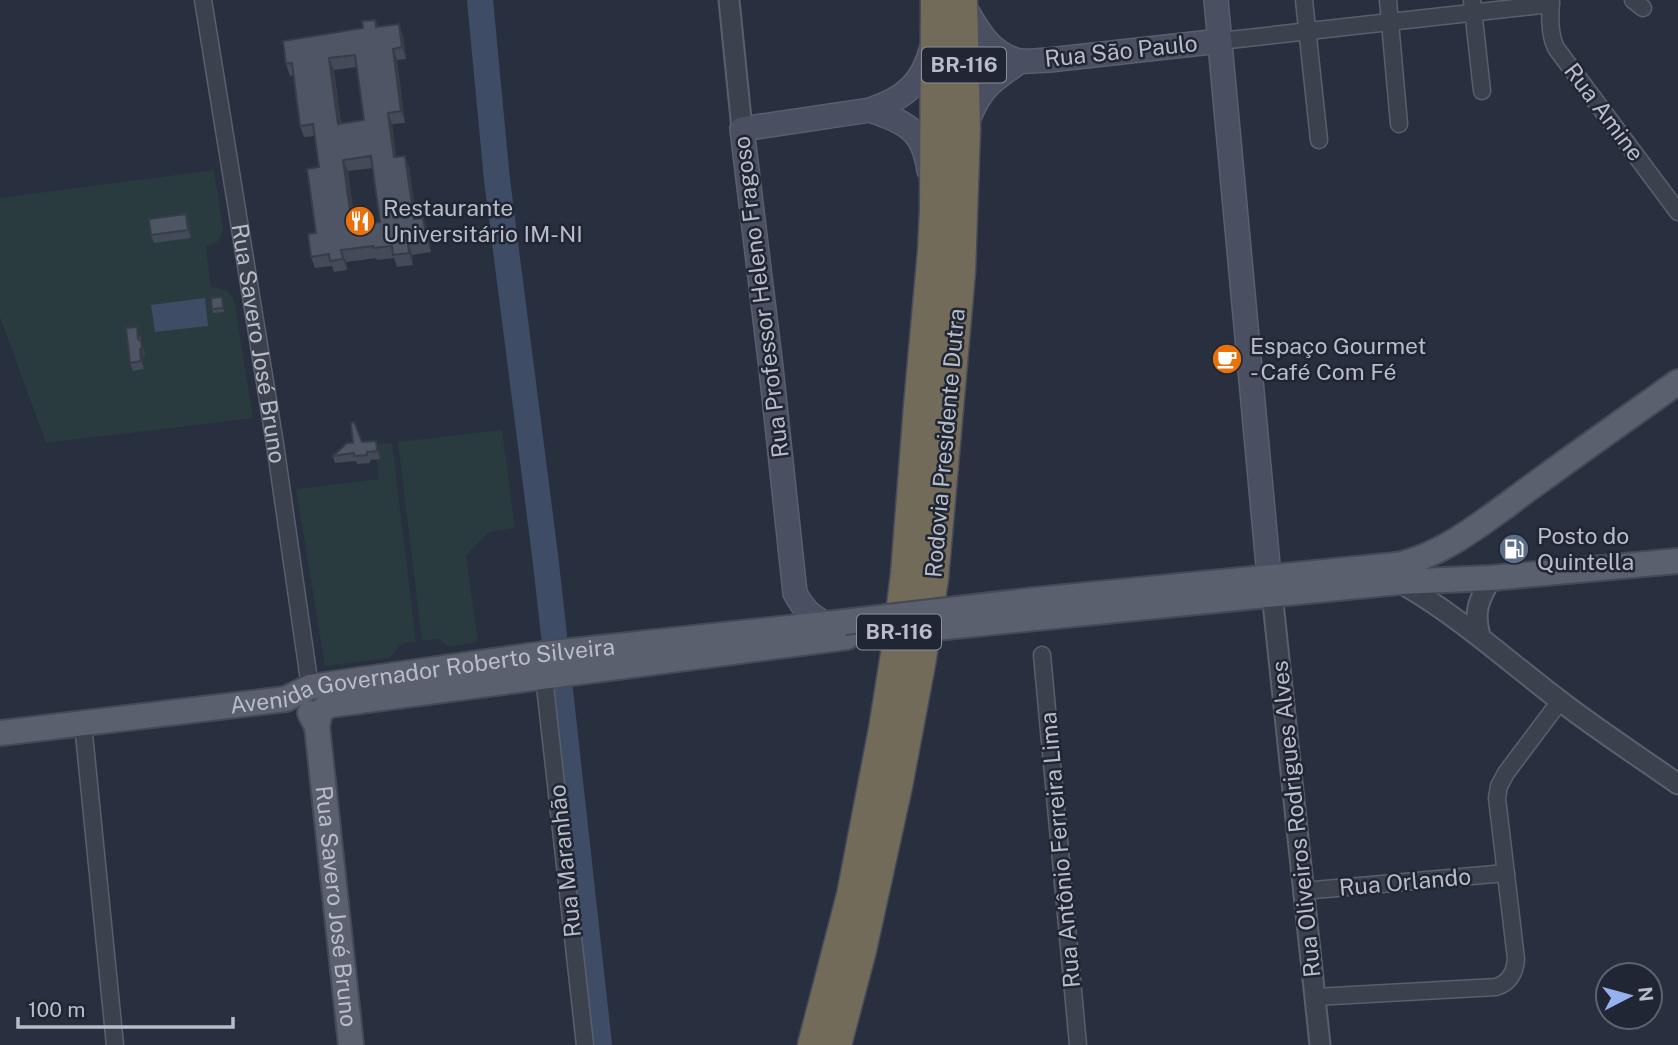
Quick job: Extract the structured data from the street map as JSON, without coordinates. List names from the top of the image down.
{
  "streets": {
    "highway": ["BR-116", "Rodovia Presidente Dutra"],
    "main road": [
      "Rua São Paulo",
      "Rua Professor Heleno Fragoso",
      "Rua Savero José Bruno",
      "Avenida Governador Roberto Silveira",
      "Rua Oliveiros Rodrigues Alves"
    ],
    "street": [
      "Rua Amine",
      "Rua Antônio Ferreira Lima",
      "Rua Maranhão",
      "Rua Orlando"
    ]
  },
  "crossings": [
    ["Rua São Paulo", "Rodovia Presidente Dutra"],
    ["Rua São Paulo", "Rua Oliveiros Rodrigues Alves"],
    ["Rua Professor Heleno Fragoso", "Avenida Governador Roberto Silveira"],
    ["Rua Savero José Bruno", "Avenida Governador Roberto Silveira"],
    ["Avenida Governador Roberto Silveira", "Rua Maranhão"],
    ["Rua Oliveiros Rodrigues Alves", "Rua Orlando"]
  ],
  "places": {
    "restaurant": ["Restaurante Universitário IM-NI"],
    "cafe": ["Espaço Gourmet - Café Com Fé"],
    "fuel station": ["Posto do Quintella"]
  },
  "scale_bar": "100 m",
  "north": "right"
}
